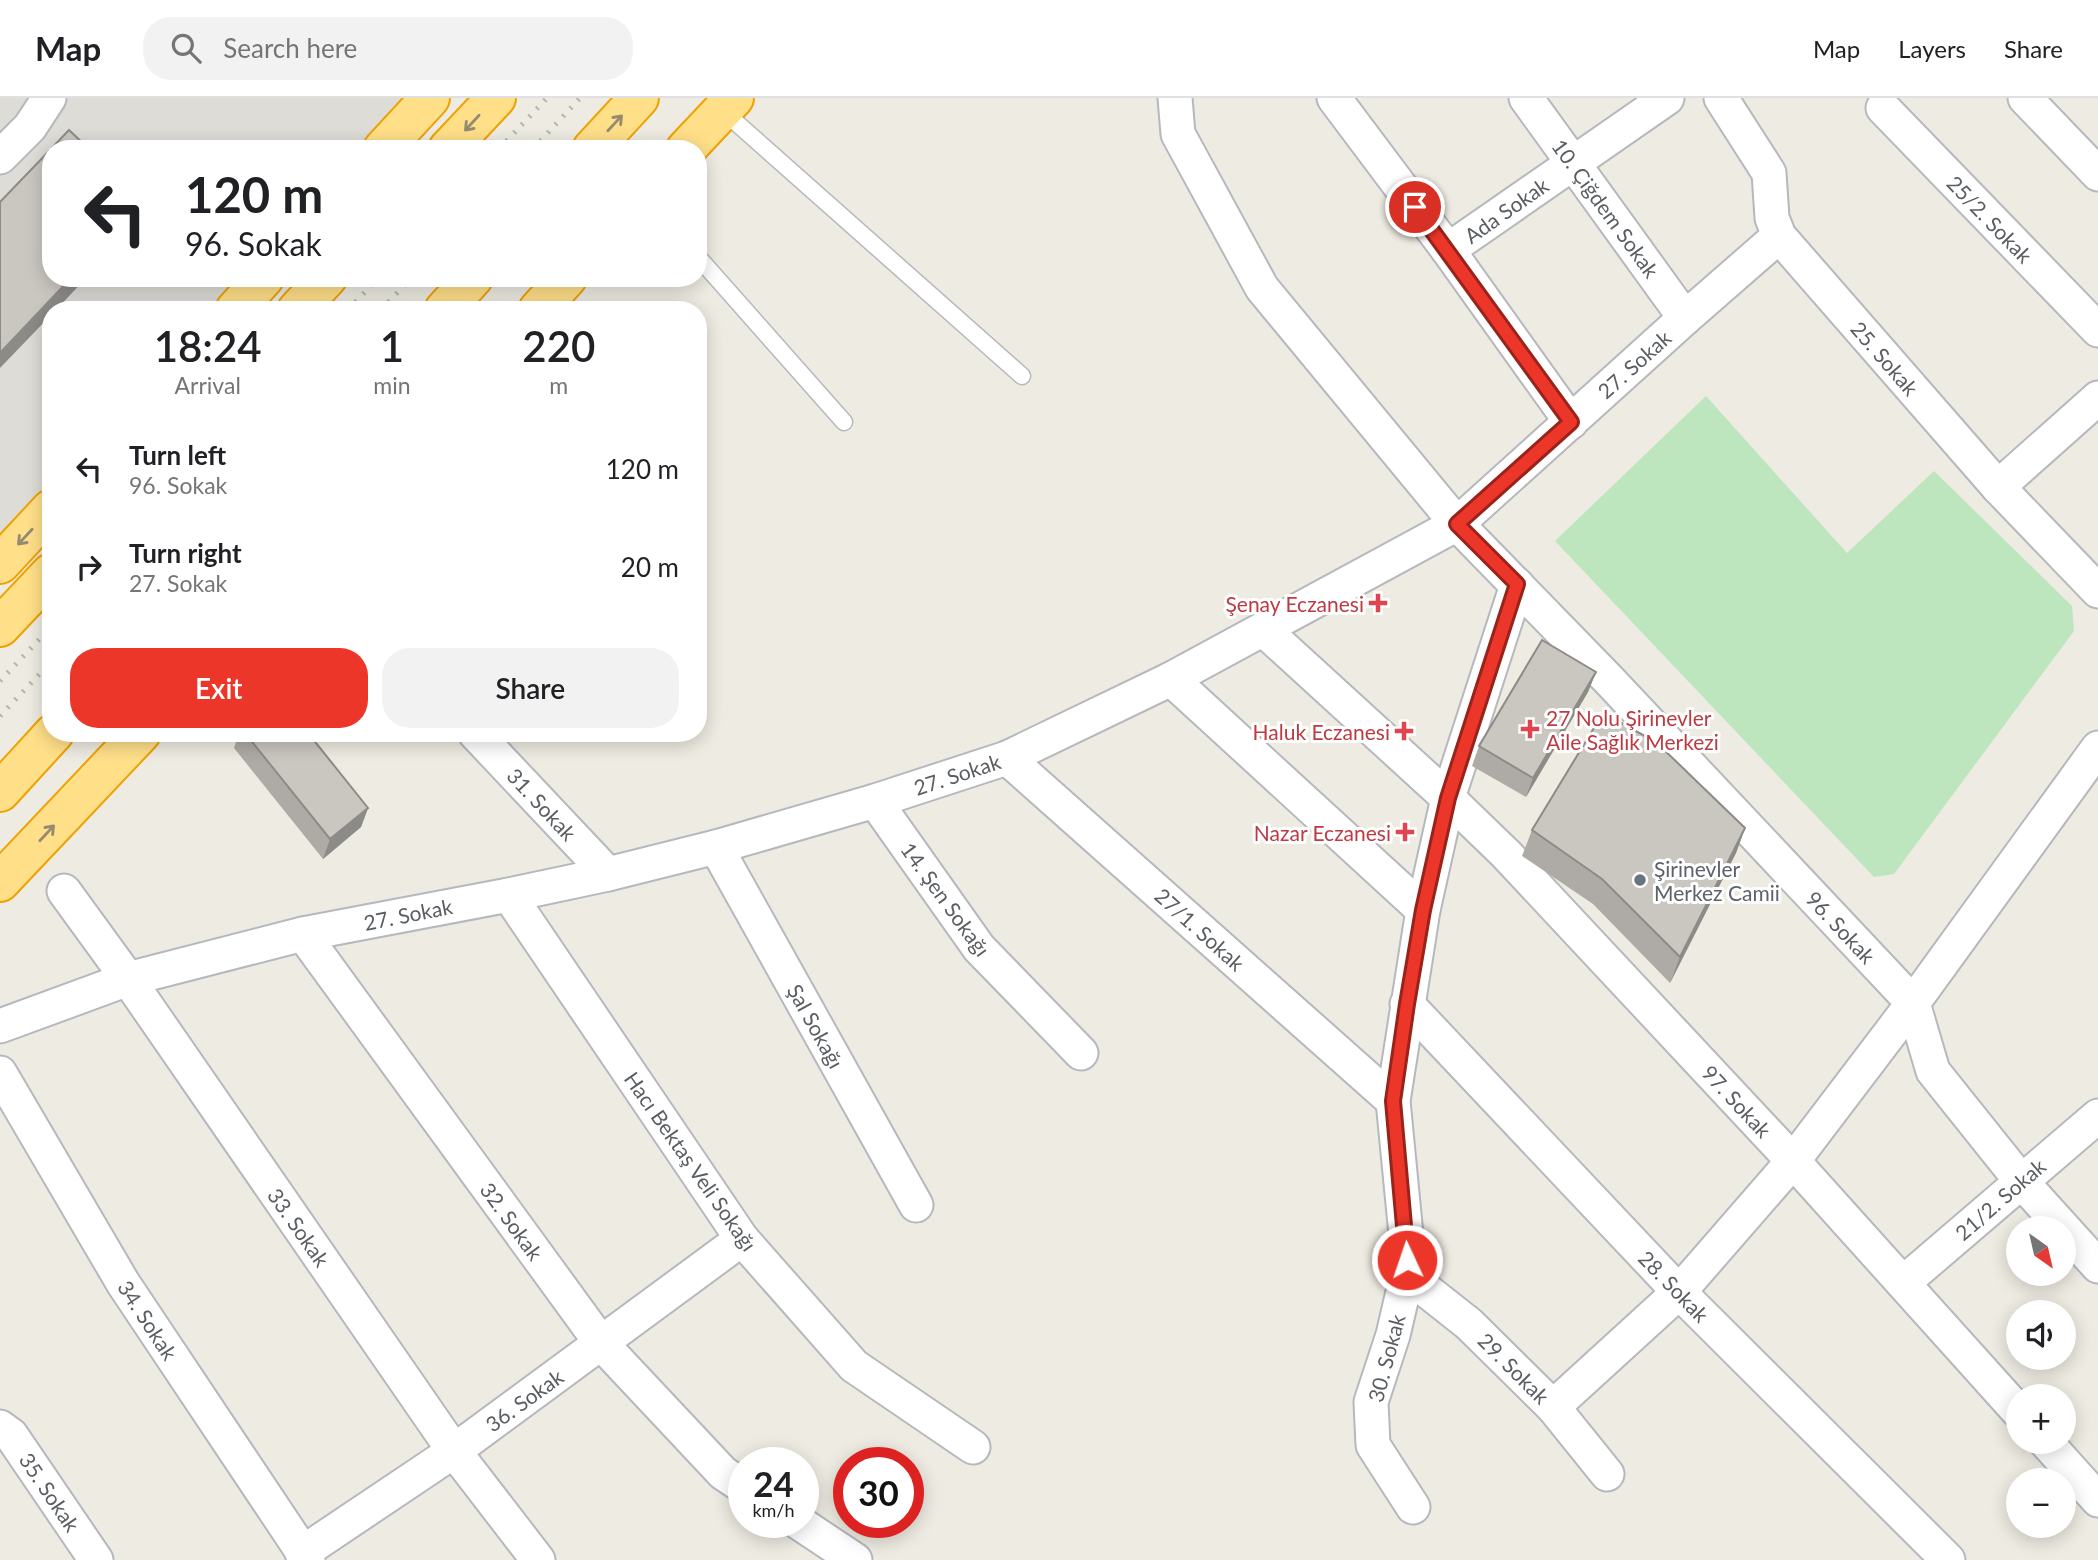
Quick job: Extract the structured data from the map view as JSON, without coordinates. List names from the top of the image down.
{
  "streets": {
    "street": [
      "10. Çiğdem Sokak",
      "Ada Sokak",
      "25/2. Sokak",
      "25. Sokak",
      "27. Sokak",
      "31. Sokak",
      "14. Şen Sokağı",
      "96. Sokak",
      "27/1. Sokak",
      "Şal Sokağı",
      "97. Sokak",
      "Hacı Bektaş Veli Sokağı",
      "21/2. Sokak",
      "32. Sokak",
      "33. Sokak",
      "28. Sokak",
      "34. Sokak",
      "30. Sokak",
      "29. Sokak",
      "36. Sokak",
      "35. Sokak"
    ]
  },
  "crossings": [
    ["10. Çiğdem Sokak", "Ada Sokak"],
    ["10. Çiğdem Sokak", "27. Sokak"],
    ["25. Sokak", "27. Sokak"],
    ["27. Sokak", "31. Sokak"],
    ["27. Sokak", "14. Şen Sokağı"],
    ["27. Sokak", "96. Sokak"],
    ["27. Sokak", "27/1. Sokak"],
    ["27. Sokak", "Şal Sokağı"],
    ["27. Sokak", "97. Sokak"],
    ["27. Sokak", "Hacı Bektaş Veli Sokağı"],
    ["27. Sokak", "32. Sokak"],
    ["27. Sokak", "33. Sokak"],
    ["96. Sokak", "21/2. Sokak"],
    ["96. Sokak", "30. Sokak"],
    ["27/1. Sokak", "30. Sokak"],
    ["97. Sokak", "21/2. Sokak"],
    ["97. Sokak", "30. Sokak"],
    ["Hacı Bektaş Veli Sokağı", "36. Sokak"],
    ["32. Sokak", "36. Sokak"],
    ["33. Sokak", "36. Sokak"],
    ["28. Sokak", "30. Sokak"],
    ["34. Sokak", "36. Sokak"],
    ["30. Sokak", "29. Sokak"]
  ],
  "places": {
    "health": [
      "Şenay Eczanesi",
      "27 Nolu Şirinevler Aile Sağlık Merkezi",
      "Haluk Eczanesi",
      "Nazar Eczanesi"
    ],
    "other": ["Şirinevler Merkez Camii"]
  },
  "north": "bottom right",
  "page": {
    "header": "Map",
    "search": "Search here",
    "nav": ["Map", "Layers", "Share"],
    "turn": ["120 m", "96. Sokak"],
    "eta": [
      "18:24",
      "Arrival",
      "1",
      "min",
      "220",
      "m"
    ],
    "list": [
      {
        "name": "Turn left",
        "note": "96. Sokak",
        "value": "120 m"
      },
      {
        "name": "Turn right",
        "note": "27. Sokak",
        "value": "20 m"
      }
    ],
    "buttons": ["Exit", "Share"],
    "map_buttons": ["+", "−"],
    "speed": "24 km/h",
    "limit": "30"
  }
}
